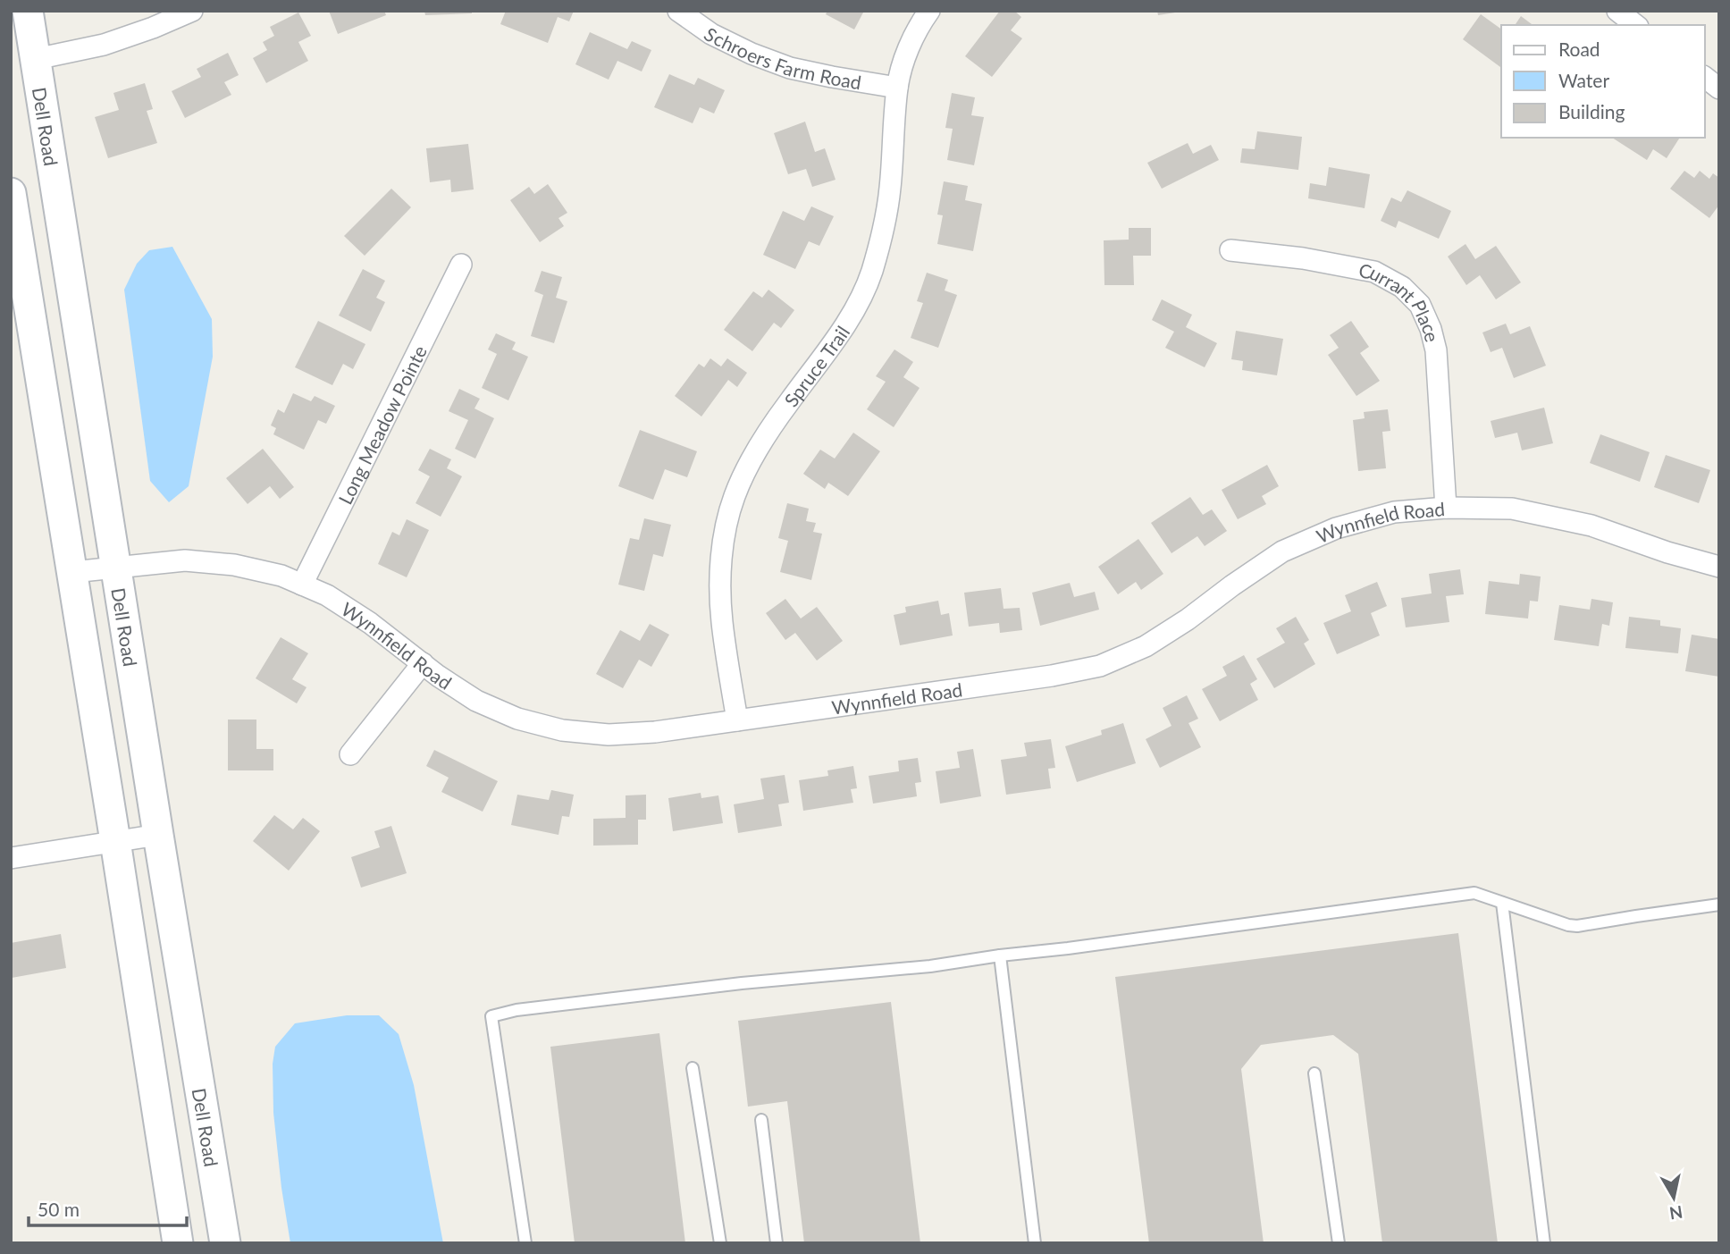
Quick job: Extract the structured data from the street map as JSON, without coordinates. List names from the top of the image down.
{
  "streets": {
    "main road": ["Dell Road"],
    "street": [
      "Schroers Farm Road",
      "Currant Place",
      "Spruce Trail",
      "Long Meadow Pointe",
      "Wynnfield Road"
    ]
  },
  "crossings": [
    ["Schroers Farm Road", "Spruce Trail"],
    ["Dell Road", "Wynnfield Road"],
    ["Currant Place", "Wynnfield Road"],
    ["Spruce Trail", "Wynnfield Road"],
    ["Long Meadow Pointe", "Wynnfield Road"]
  ],
  "legend": ["Road", "Water", "Building"],
  "scale_bar": "50 m",
  "north": "bottom"
}
